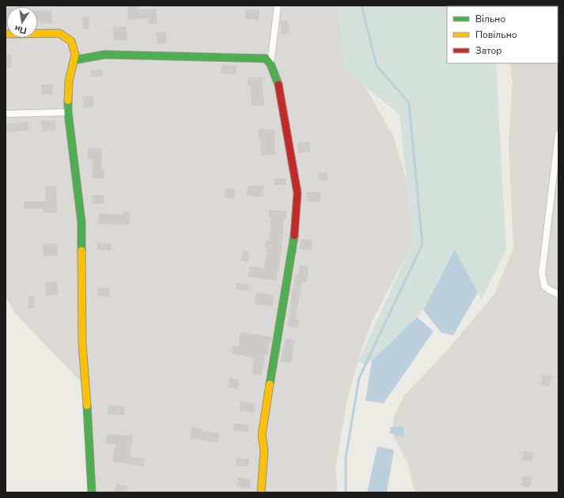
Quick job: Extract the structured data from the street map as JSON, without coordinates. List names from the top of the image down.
{
  "legend": ["Вільно", "Повільно", "Затор"],
  "north": "bottom"
}
